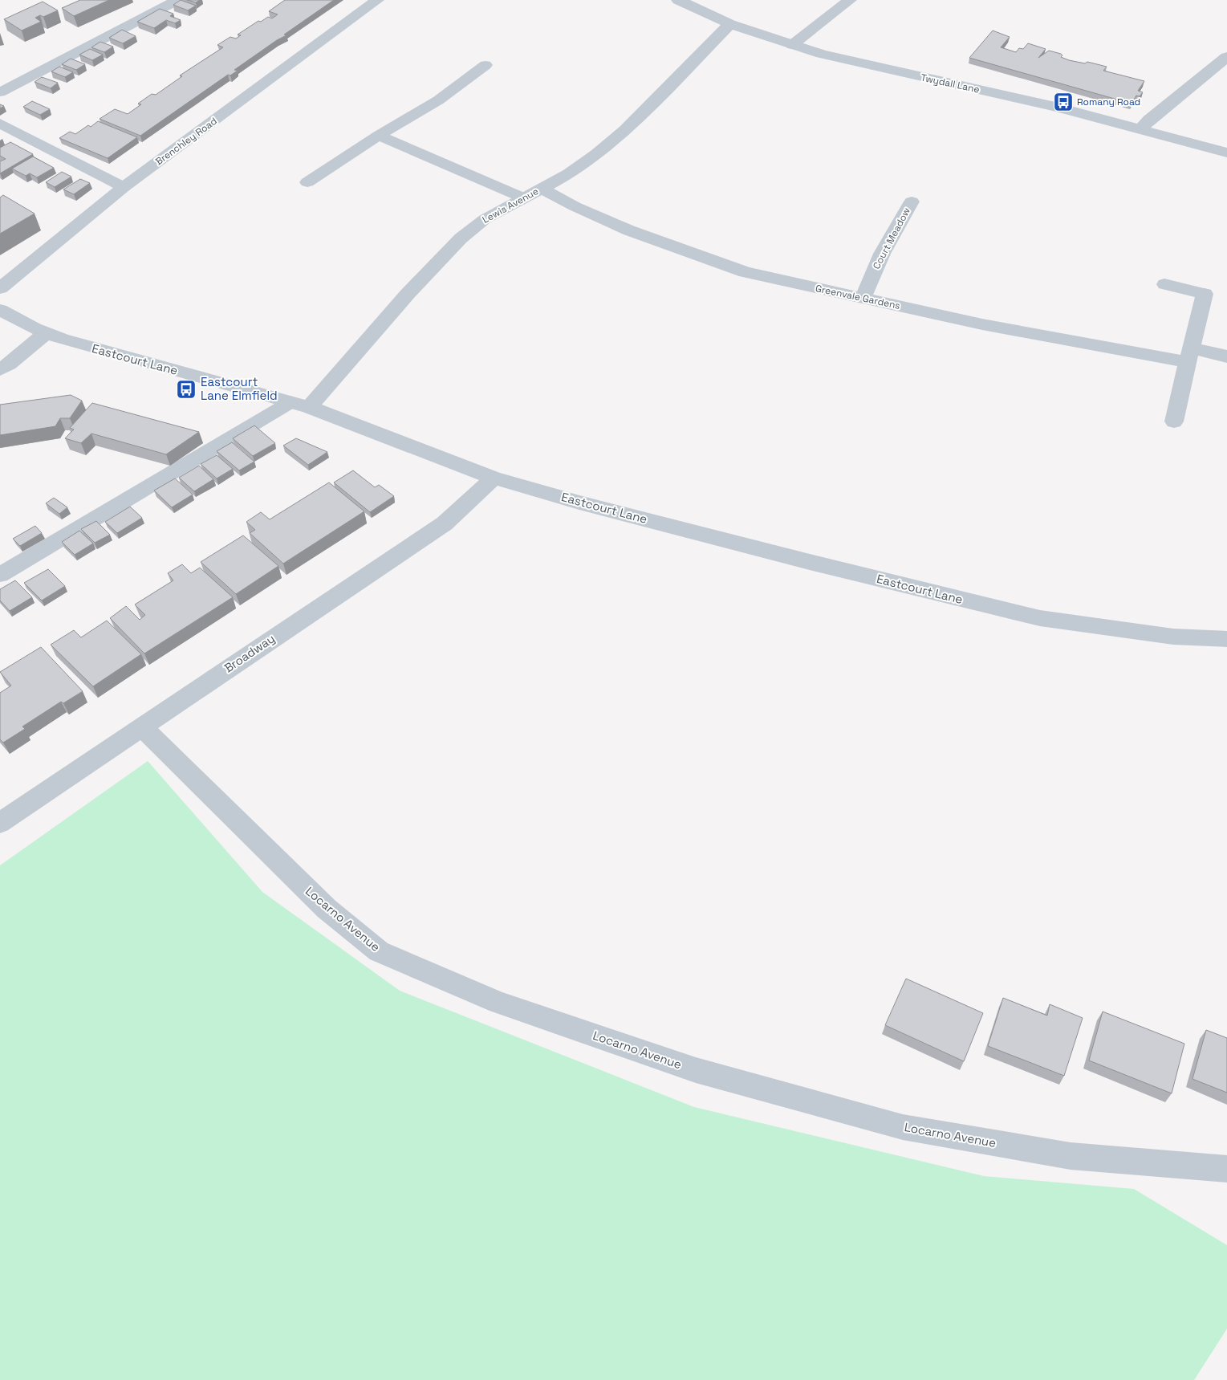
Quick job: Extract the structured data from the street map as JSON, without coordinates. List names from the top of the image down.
{
  "streets": {
    "street": [
      "Twydall Lane",
      "Brenchley Road",
      "Lewis Avenue",
      "Court Meadow",
      "Greenvale Gardens",
      "Eastcourt Lane",
      "Broadway",
      "Locarno Avenue"
    ]
  },
  "crossings": [
    ["Twydall Lane", "Lewis Avenue"],
    ["Lewis Avenue", "Greenvale Gardens"],
    ["Lewis Avenue", "Eastcourt Lane"],
    ["Court Meadow", "Greenvale Gardens"],
    ["Eastcourt Lane", "Broadway"],
    ["Broadway", "Locarno Avenue"]
  ],
  "places": {
    "bus stop": ["Romany Road", "Eastcourt Lane Elmfield"]
  }
}
